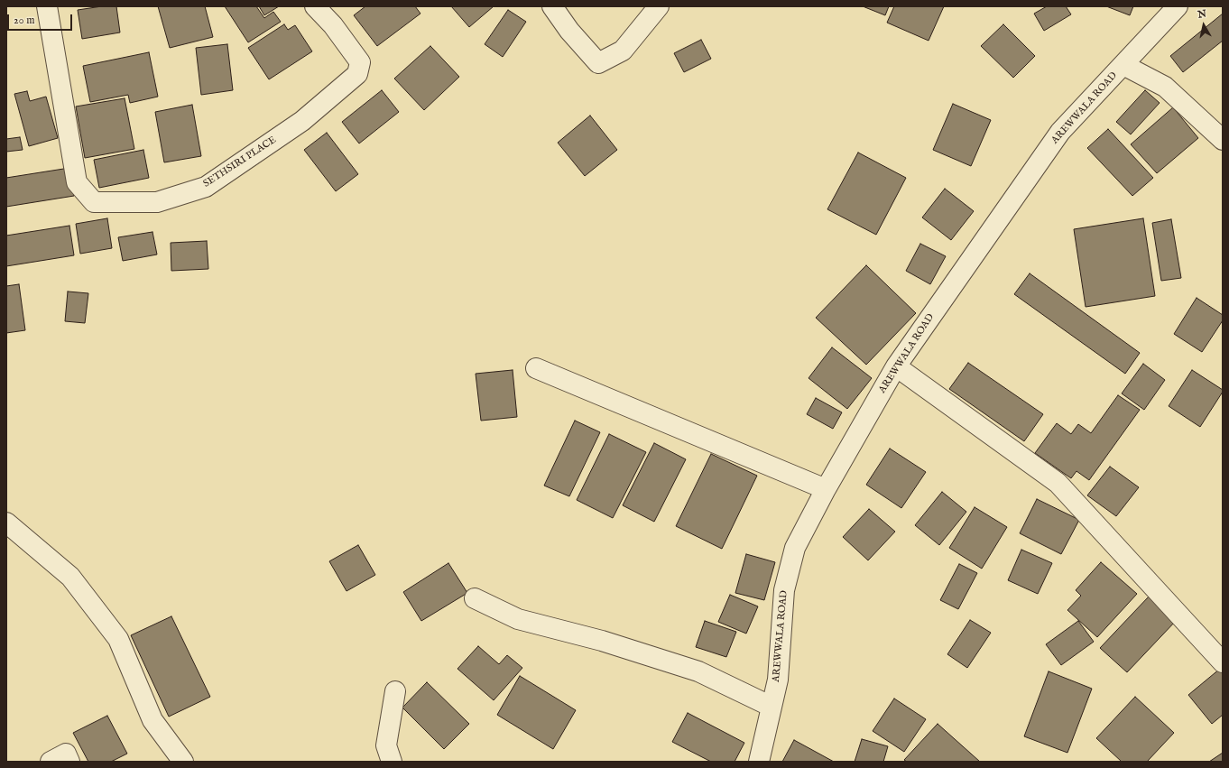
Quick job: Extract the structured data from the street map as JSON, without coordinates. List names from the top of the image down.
{
  "streets": {
    "street": ["AREWWALA ROAD", "SETHSIRI PLACE"]
  },
  "scale_bar": "20 m",
  "north": "top"
}
